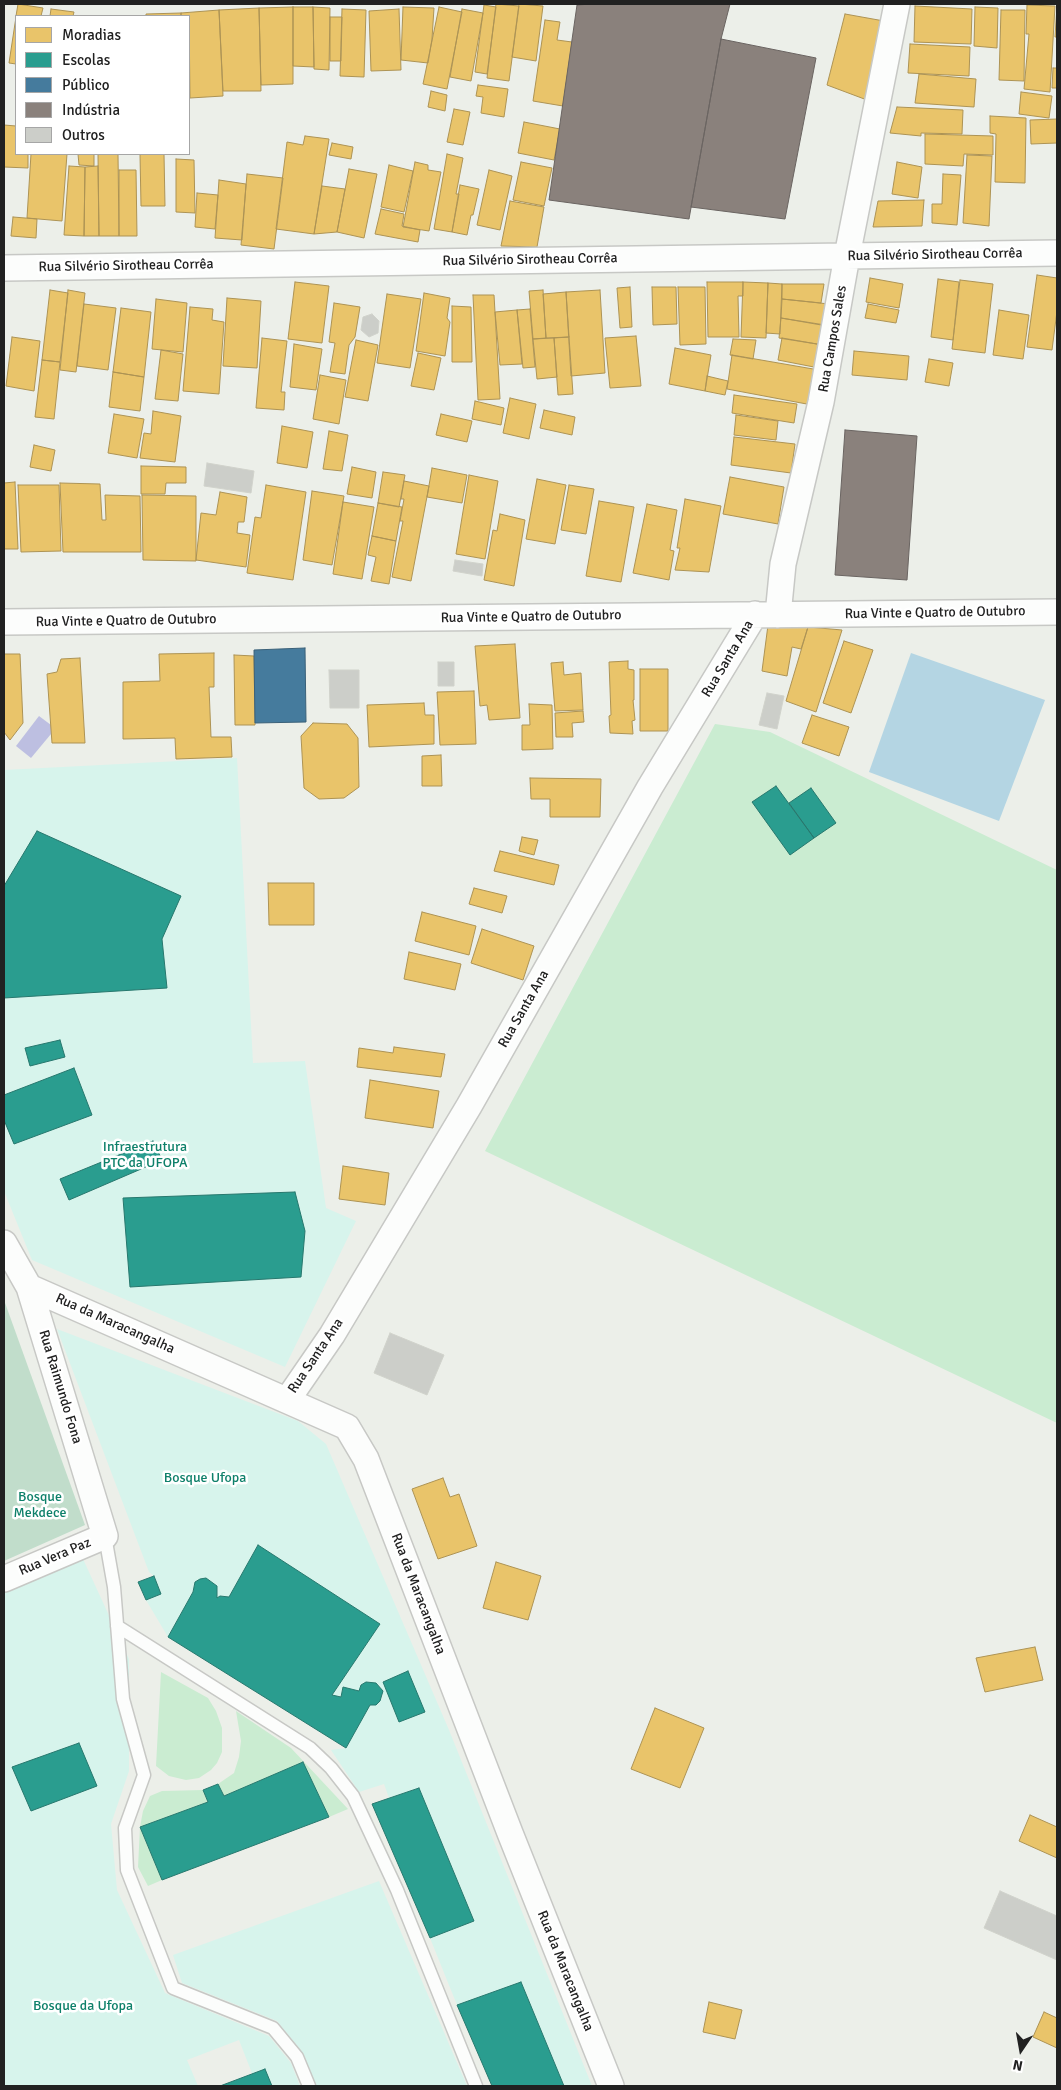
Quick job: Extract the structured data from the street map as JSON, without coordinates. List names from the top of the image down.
{
  "streets": {
    "street": [
      "Rua Silvério Sirotheau Corrêa",
      "Rua Campos Sales",
      "Rua Vinte e Quatro de Outubro",
      "Rua Santa Ana",
      "Rua da Maracangalha",
      "Rua Raimundo Fona",
      "Rua Vera Paz"
    ]
  },
  "crossings": [
    ["Rua Silvério Sirotheau Corrêa", "Rua Campos Sales"],
    ["Rua Campos Sales", "Rua Vinte e Quatro de Outubro"],
    ["Rua Campos Sales", "Rua Santa Ana"],
    ["Rua Vinte e Quatro de Outubro", "Rua Santa Ana"],
    ["Rua Santa Ana", "Rua da Maracangalha"],
    ["Rua da Maracangalha", "Rua Raimundo Fona"],
    ["Rua Raimundo Fona", "Rua Vera Paz"]
  ],
  "parks": [
    "Infraestrutura PTC da UFOPA",
    "Bosque Ufopa",
    "Bosque Mekdece",
    "Bosque da Ufopa"
  ],
  "legend": [
    "Moradias",
    "Escolas",
    "Público",
    "Indústria",
    "Outros"
  ],
  "north": "bottom"
}
